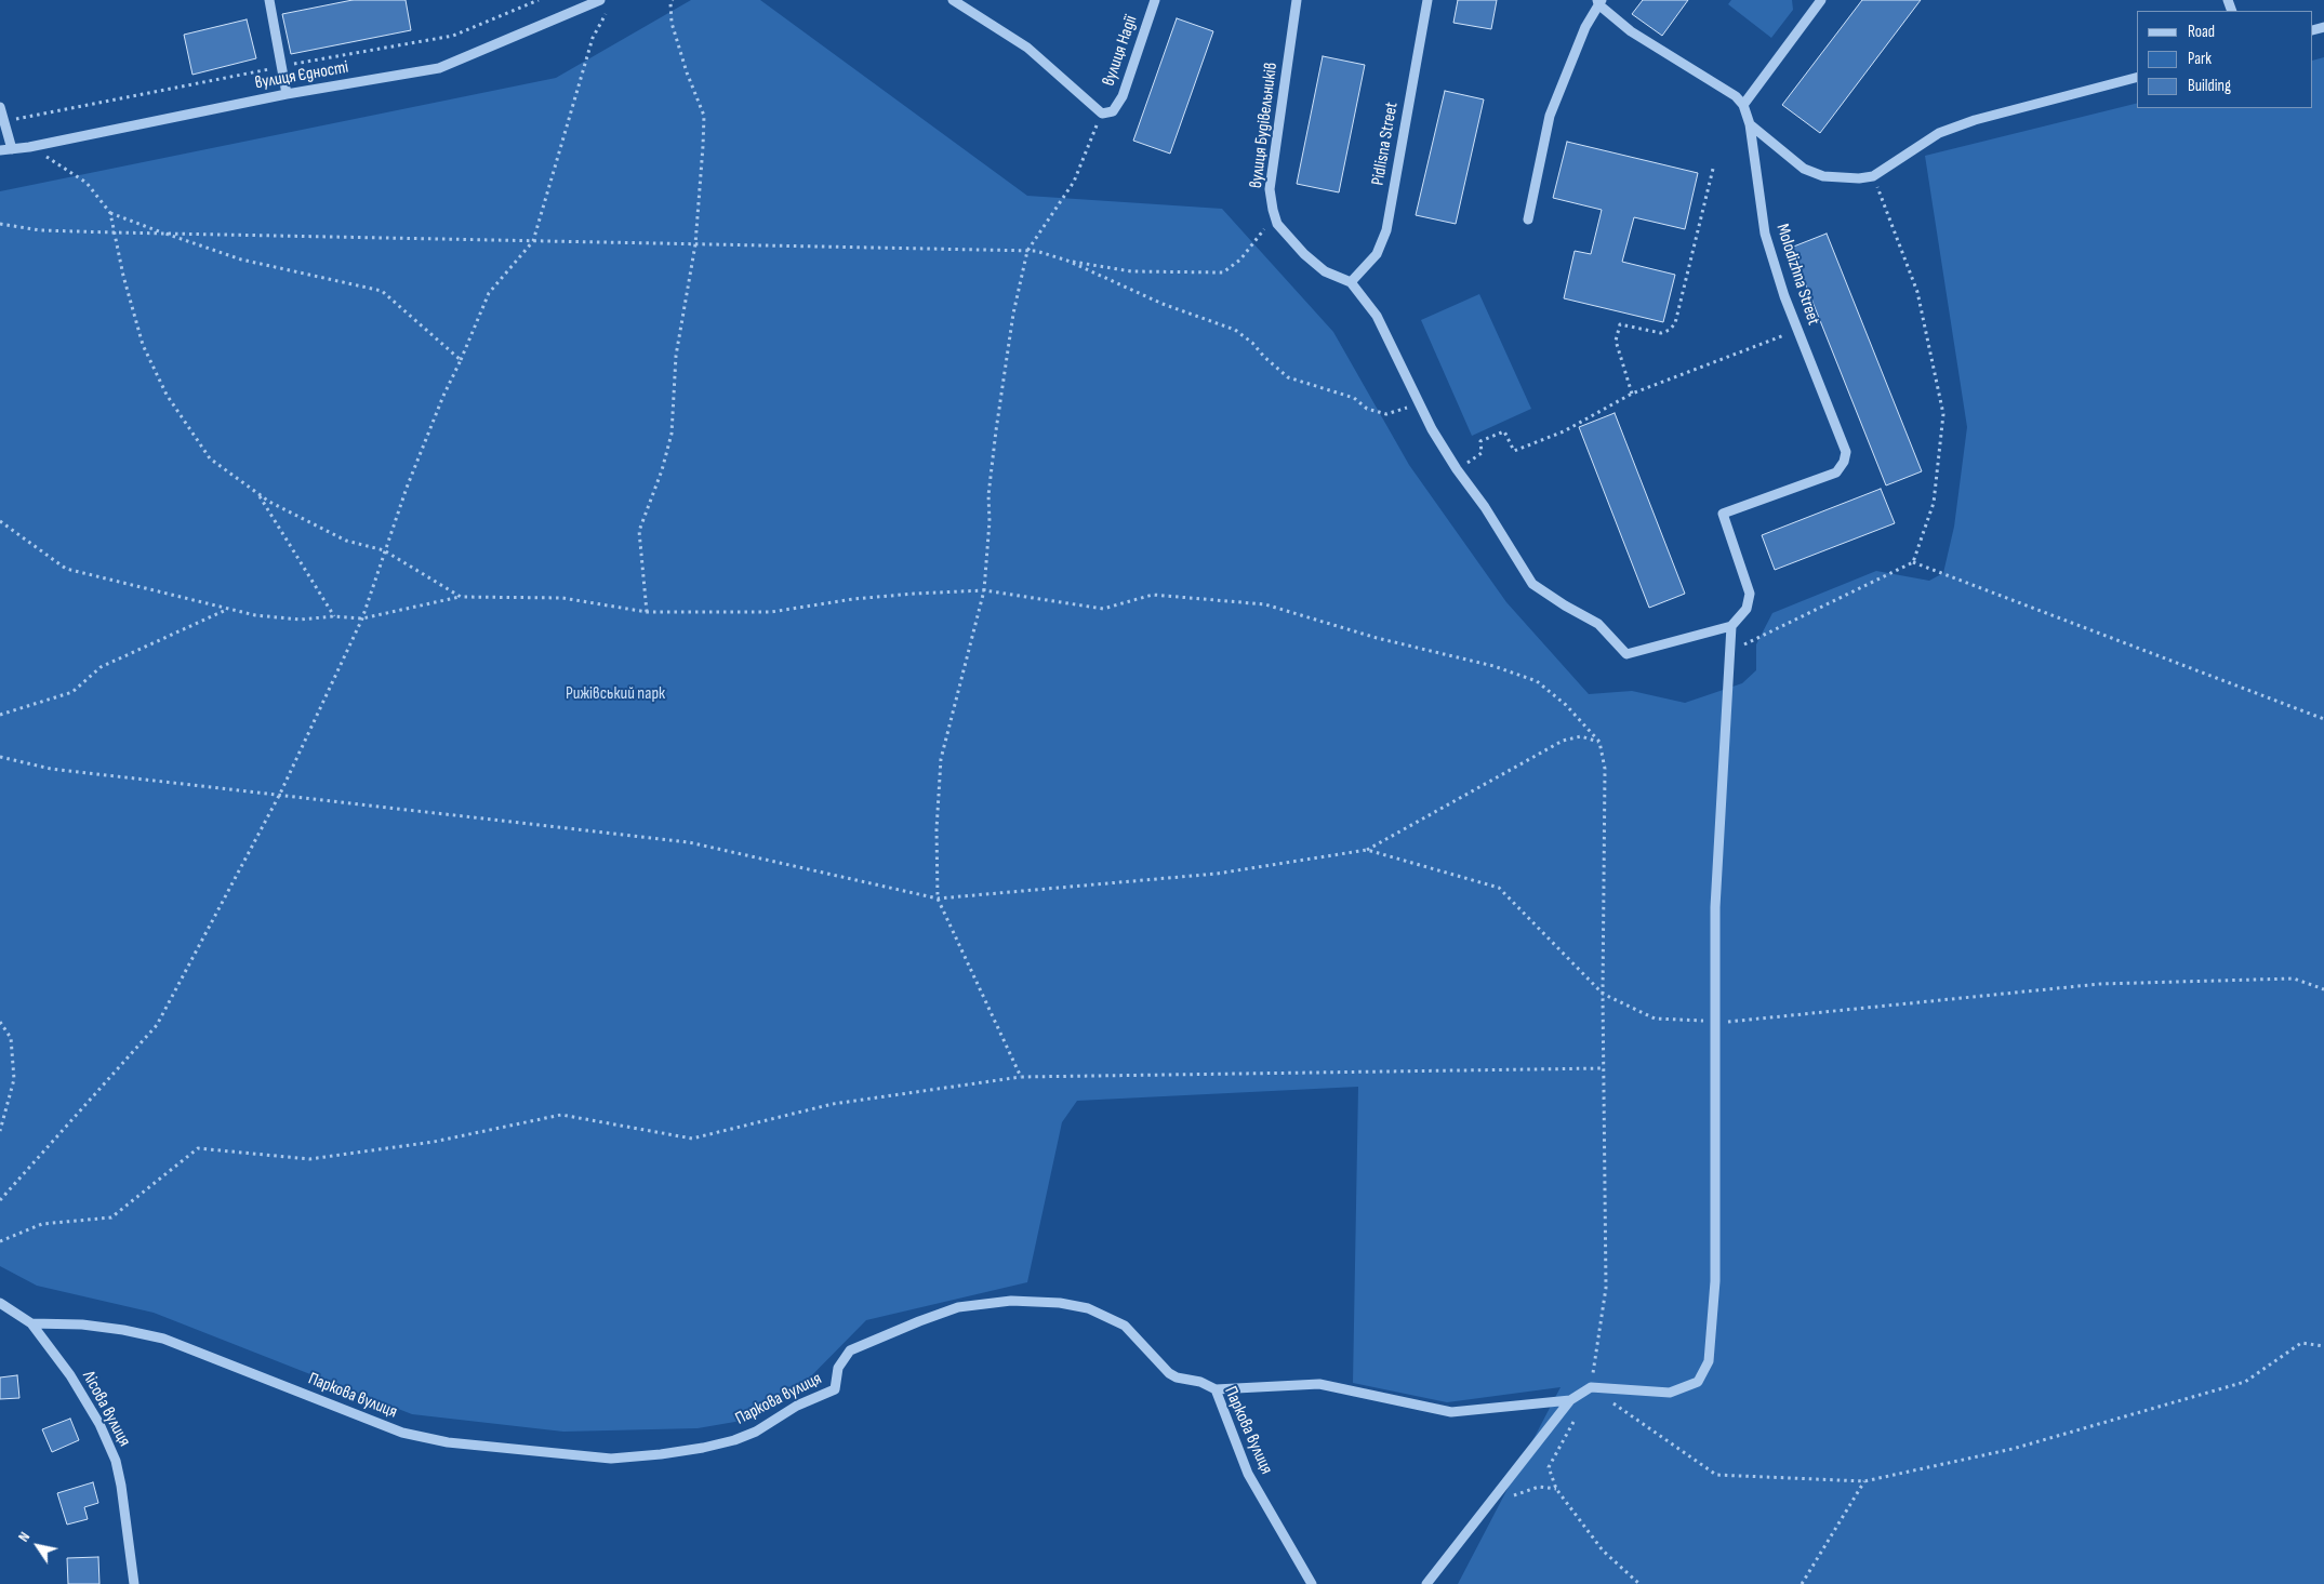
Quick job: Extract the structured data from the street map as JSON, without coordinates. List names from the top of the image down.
{
  "streets": {
    "street": [
      "вулиця Надії",
      "вулиця Єдності",
      "вулиця Будівельників",
      "Pidlisna Street",
      "Molodizhna Street",
      "Паркова вулиця",
      "Лісова вулиця"
    ]
  },
  "crossings": [
    ["вулиця Будівельників", "Pidlisna Street"],
    ["Паркова вулиця", "Лісова вулиця"]
  ],
  "parks": ["Рижівський парк"],
  "legend": ["Road", "Park", "Building"],
  "north": "top left"
}
